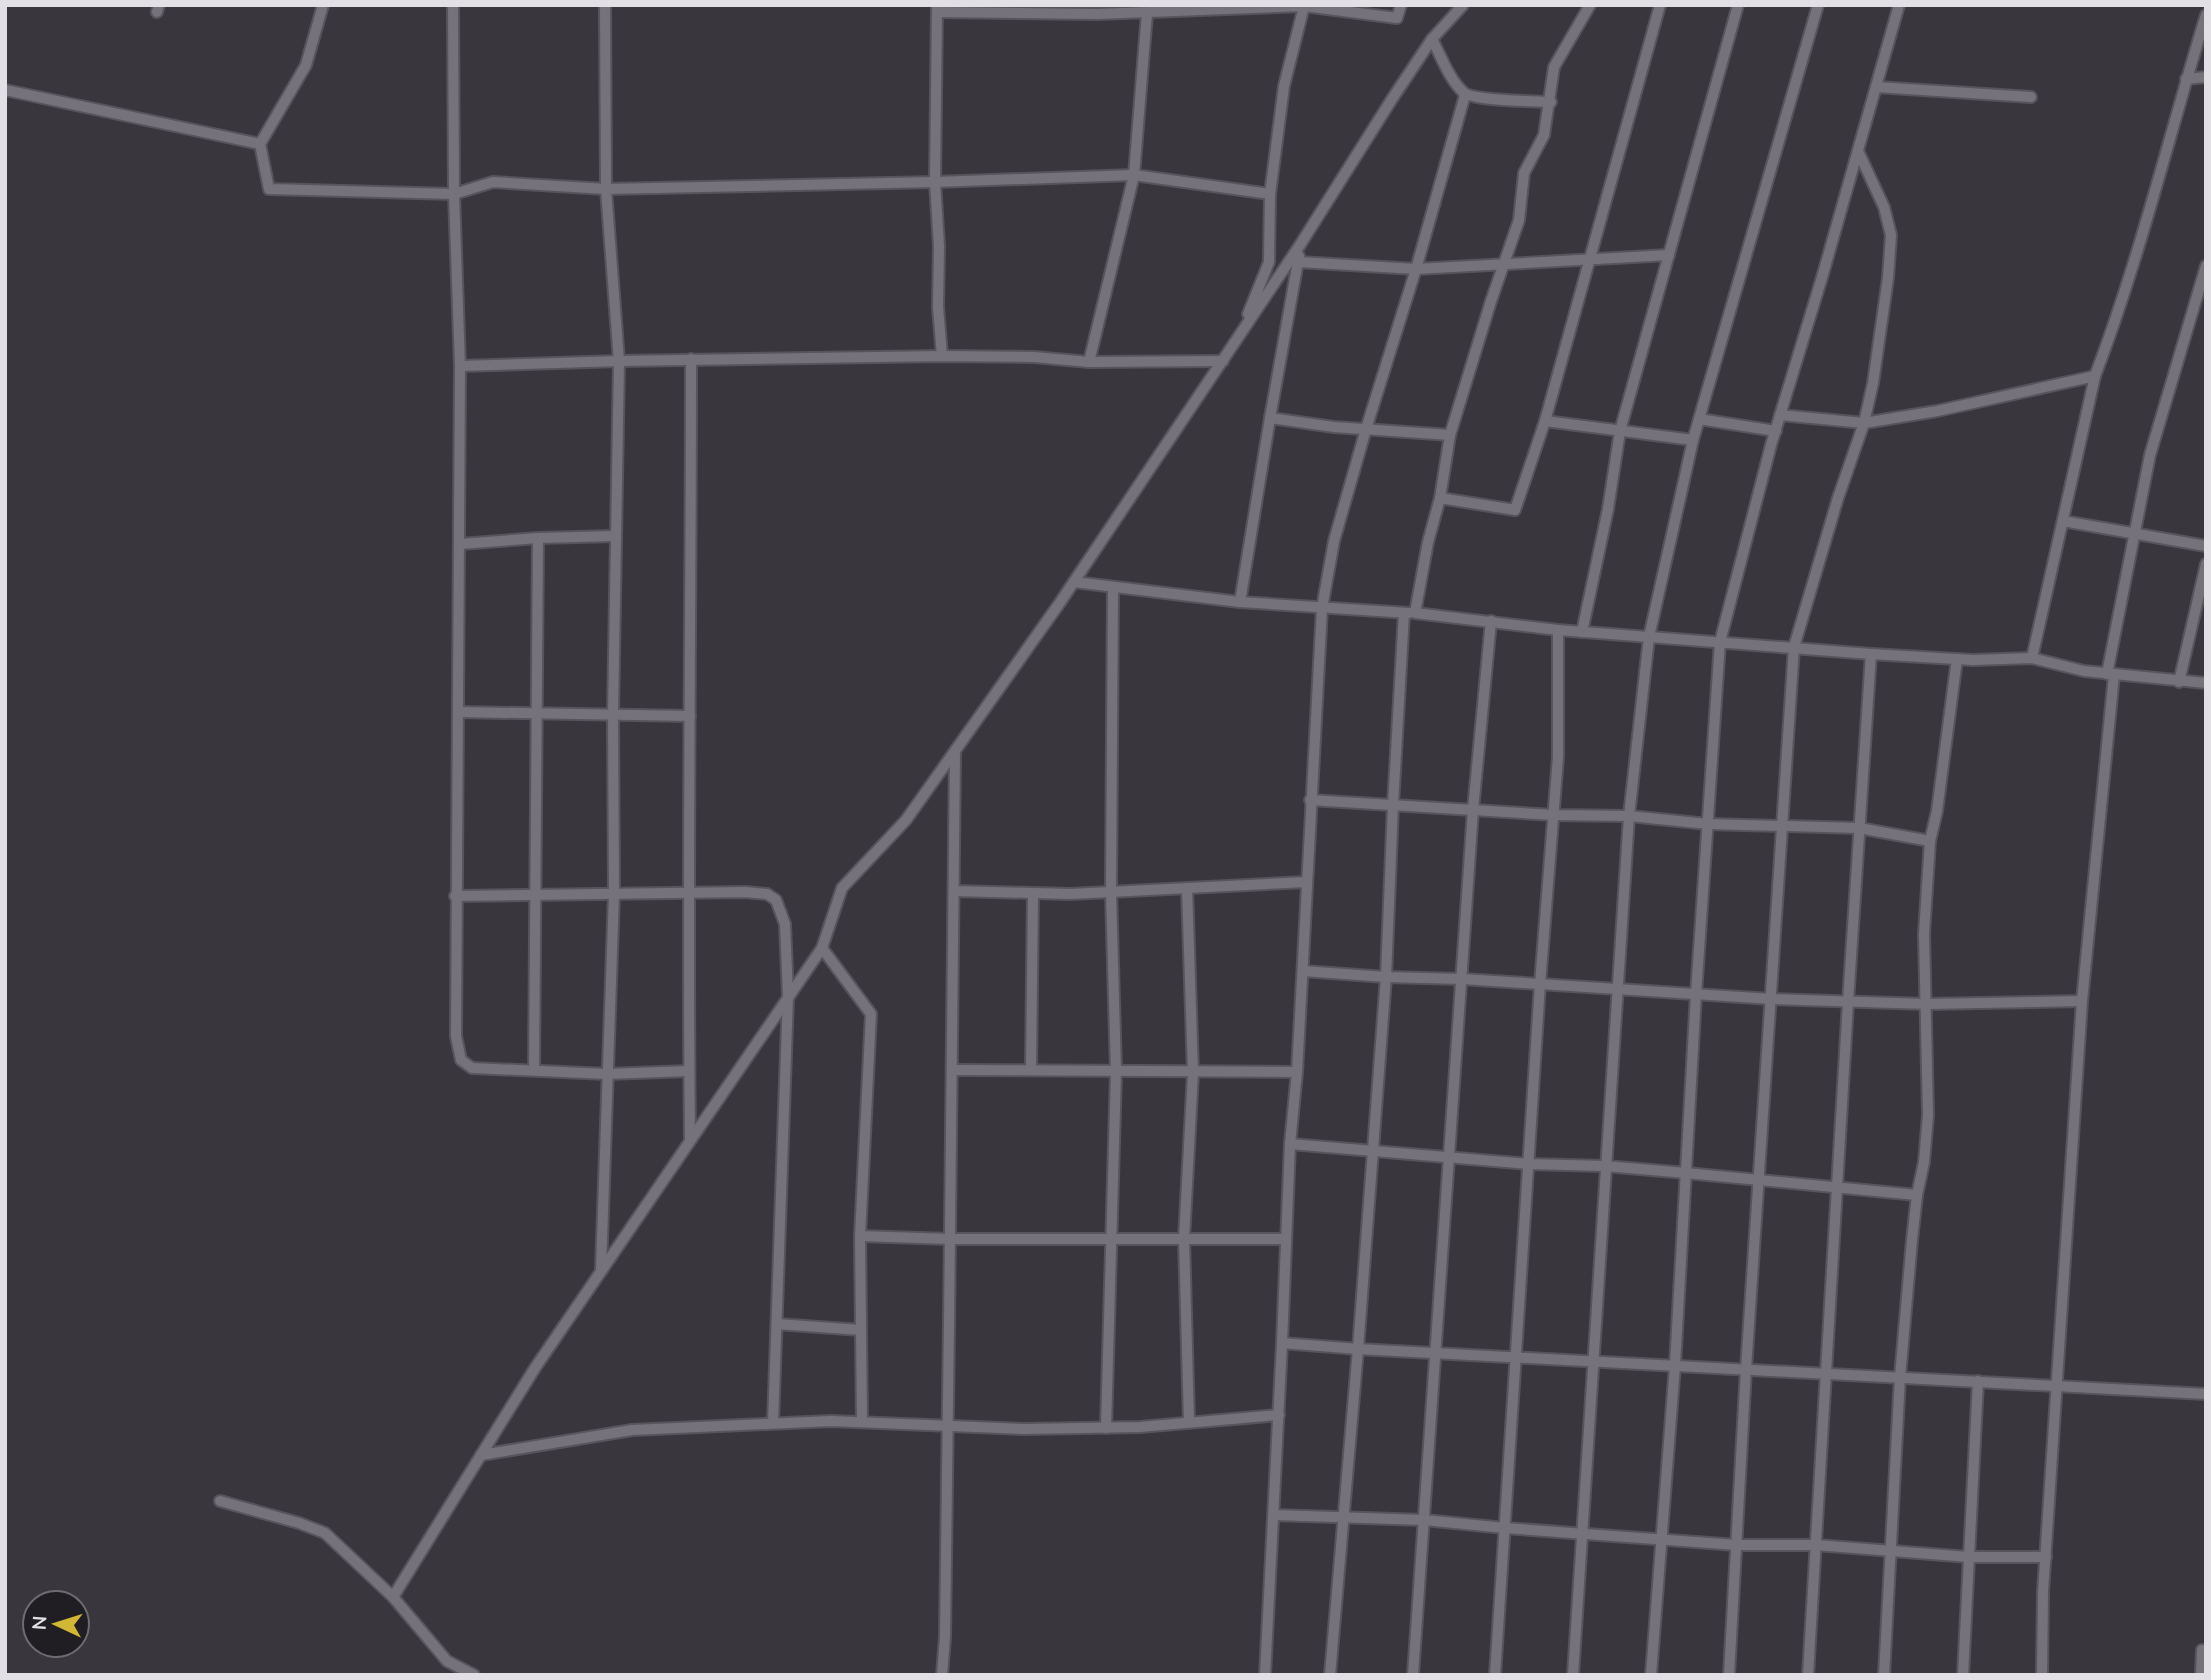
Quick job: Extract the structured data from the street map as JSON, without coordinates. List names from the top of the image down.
{
  "north": "left"
}
